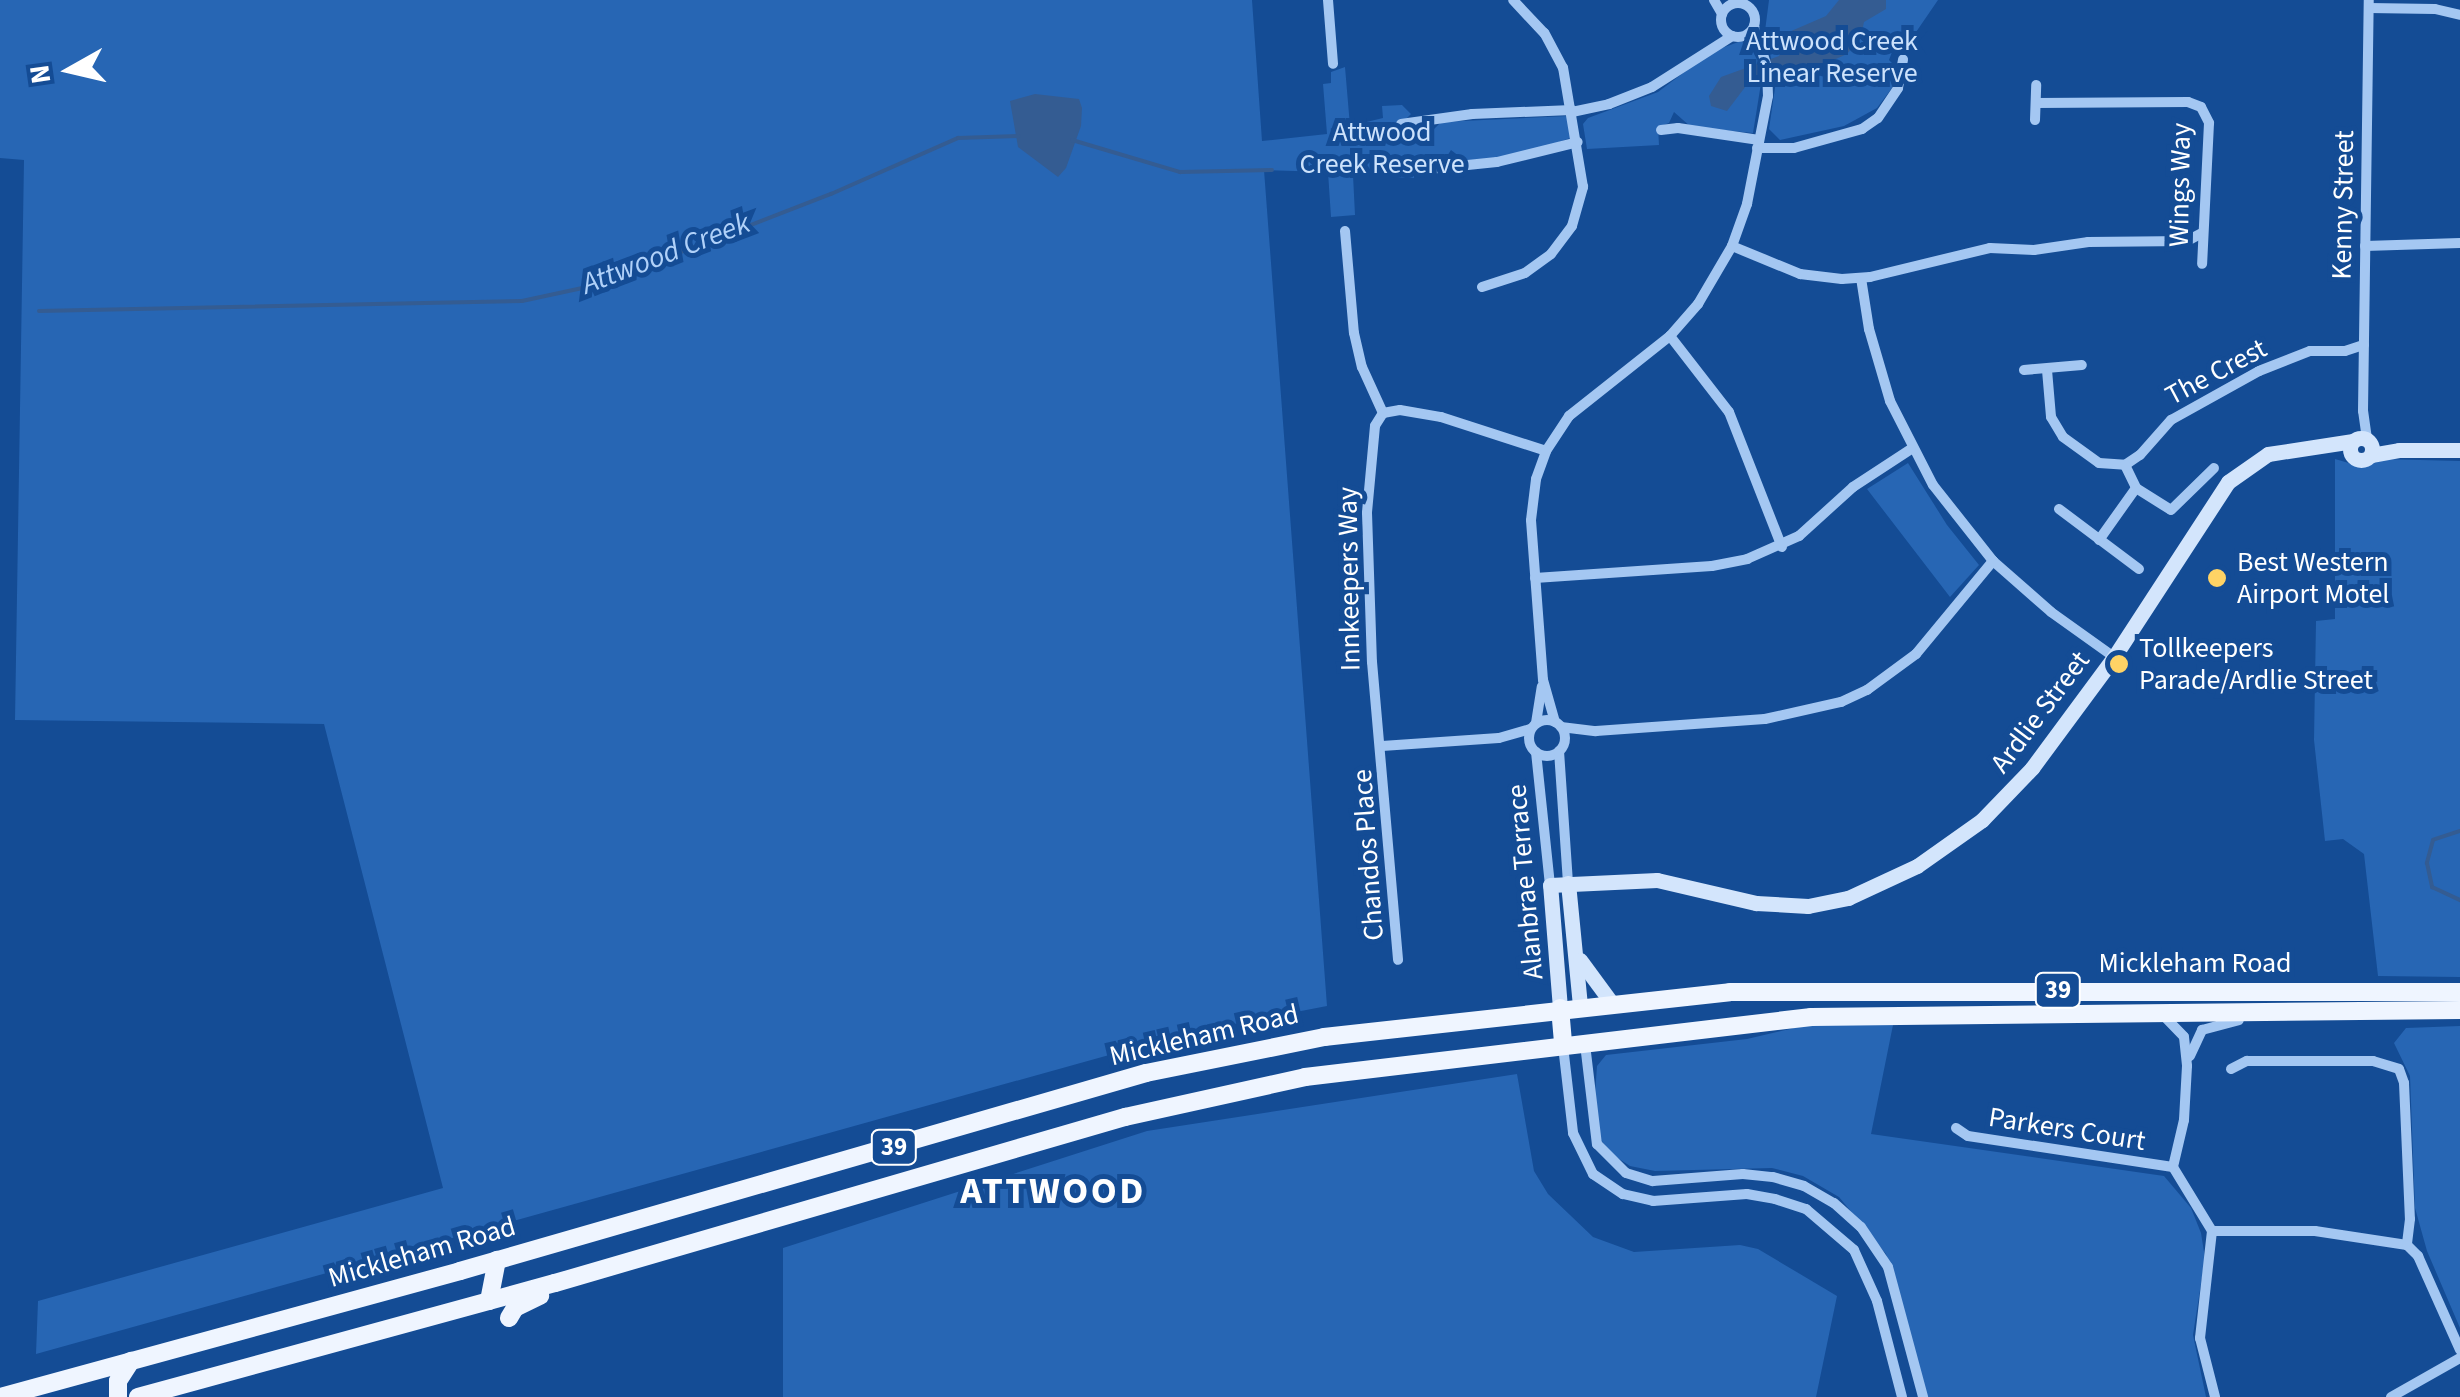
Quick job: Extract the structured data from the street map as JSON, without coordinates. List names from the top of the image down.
{
  "streets": {
    "main road": ["Mickleham Road", "39"],
    "street": [
      "Wings Way",
      "Kenny Street",
      "The Crest",
      "Innkeepers Way",
      "Ardlie Street",
      "Chandos Place",
      "Alanbrae Terrace",
      "Parkers Court"
    ]
  },
  "crossings": [
    ["Kenny Street", "The Crest"],
    ["Kenny Street", "Ardlie Street"],
    ["Innkeepers Way", "Chandos Place"],
    ["Ardlie Street", "Alanbrae Terrace"],
    ["Alanbrae Terrace", "Mickleham Road"]
  ],
  "districts": ["ATTWOOD"],
  "water": ["Attwood Creek"],
  "parks": ["Attwood Creek Linear Reserve", "Attwood Creek Reserve"],
  "places": ["Best Western Airport Motel", "Tollkeepers Parade/Ardlie Street"],
  "north": "left"
}
